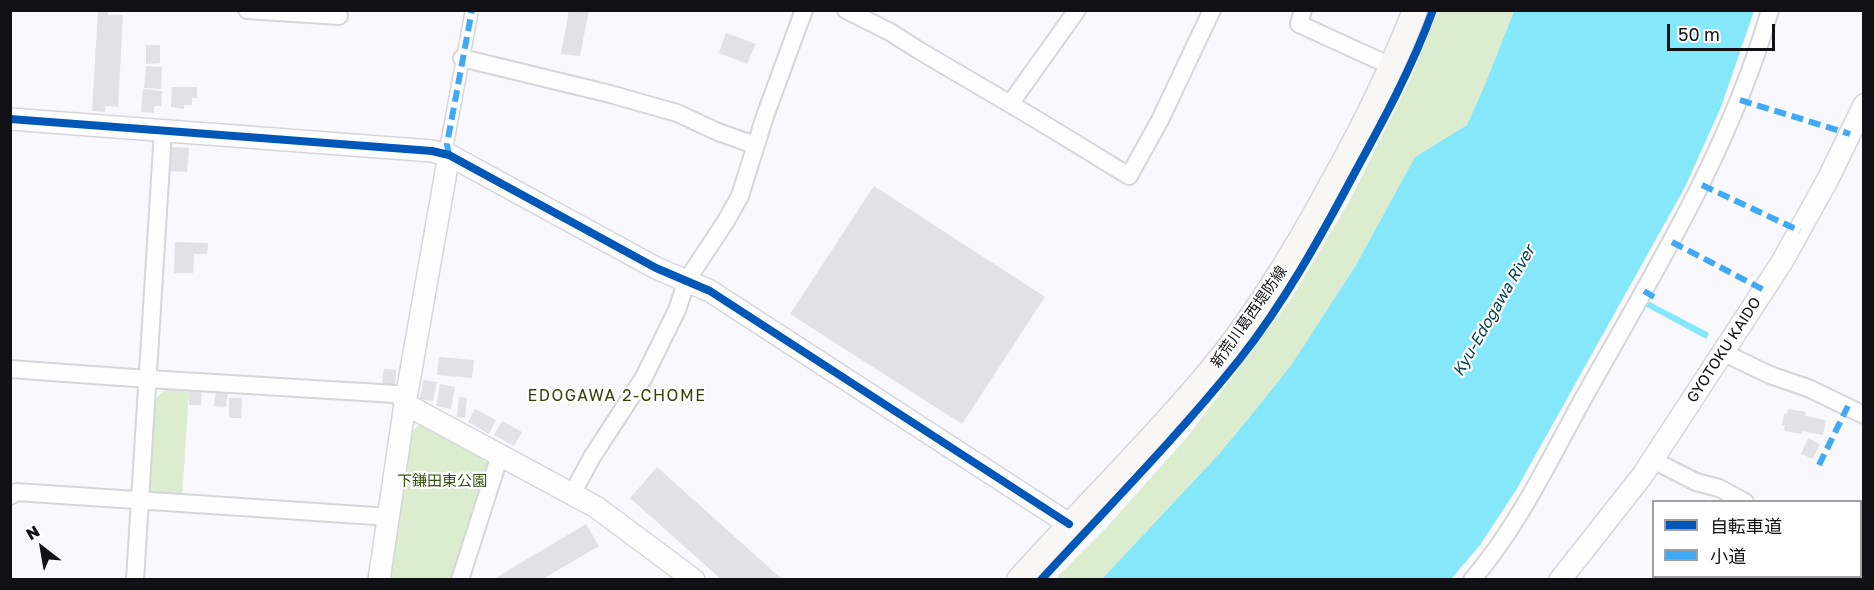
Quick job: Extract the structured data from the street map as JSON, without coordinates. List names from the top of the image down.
{
  "streets": {
    "main road": ["新荒川葛西堤防線"],
    "street": ["GYOTOKU KAIDO"]
  },
  "districts": ["EDOGAWA 2-CHOME"],
  "water": ["Kyu-Edogawa River"],
  "parks": ["下鎌田東公園"],
  "legend": ["自転車道", "小道"],
  "scale_bar": "50 m",
  "north": "top left"
}
